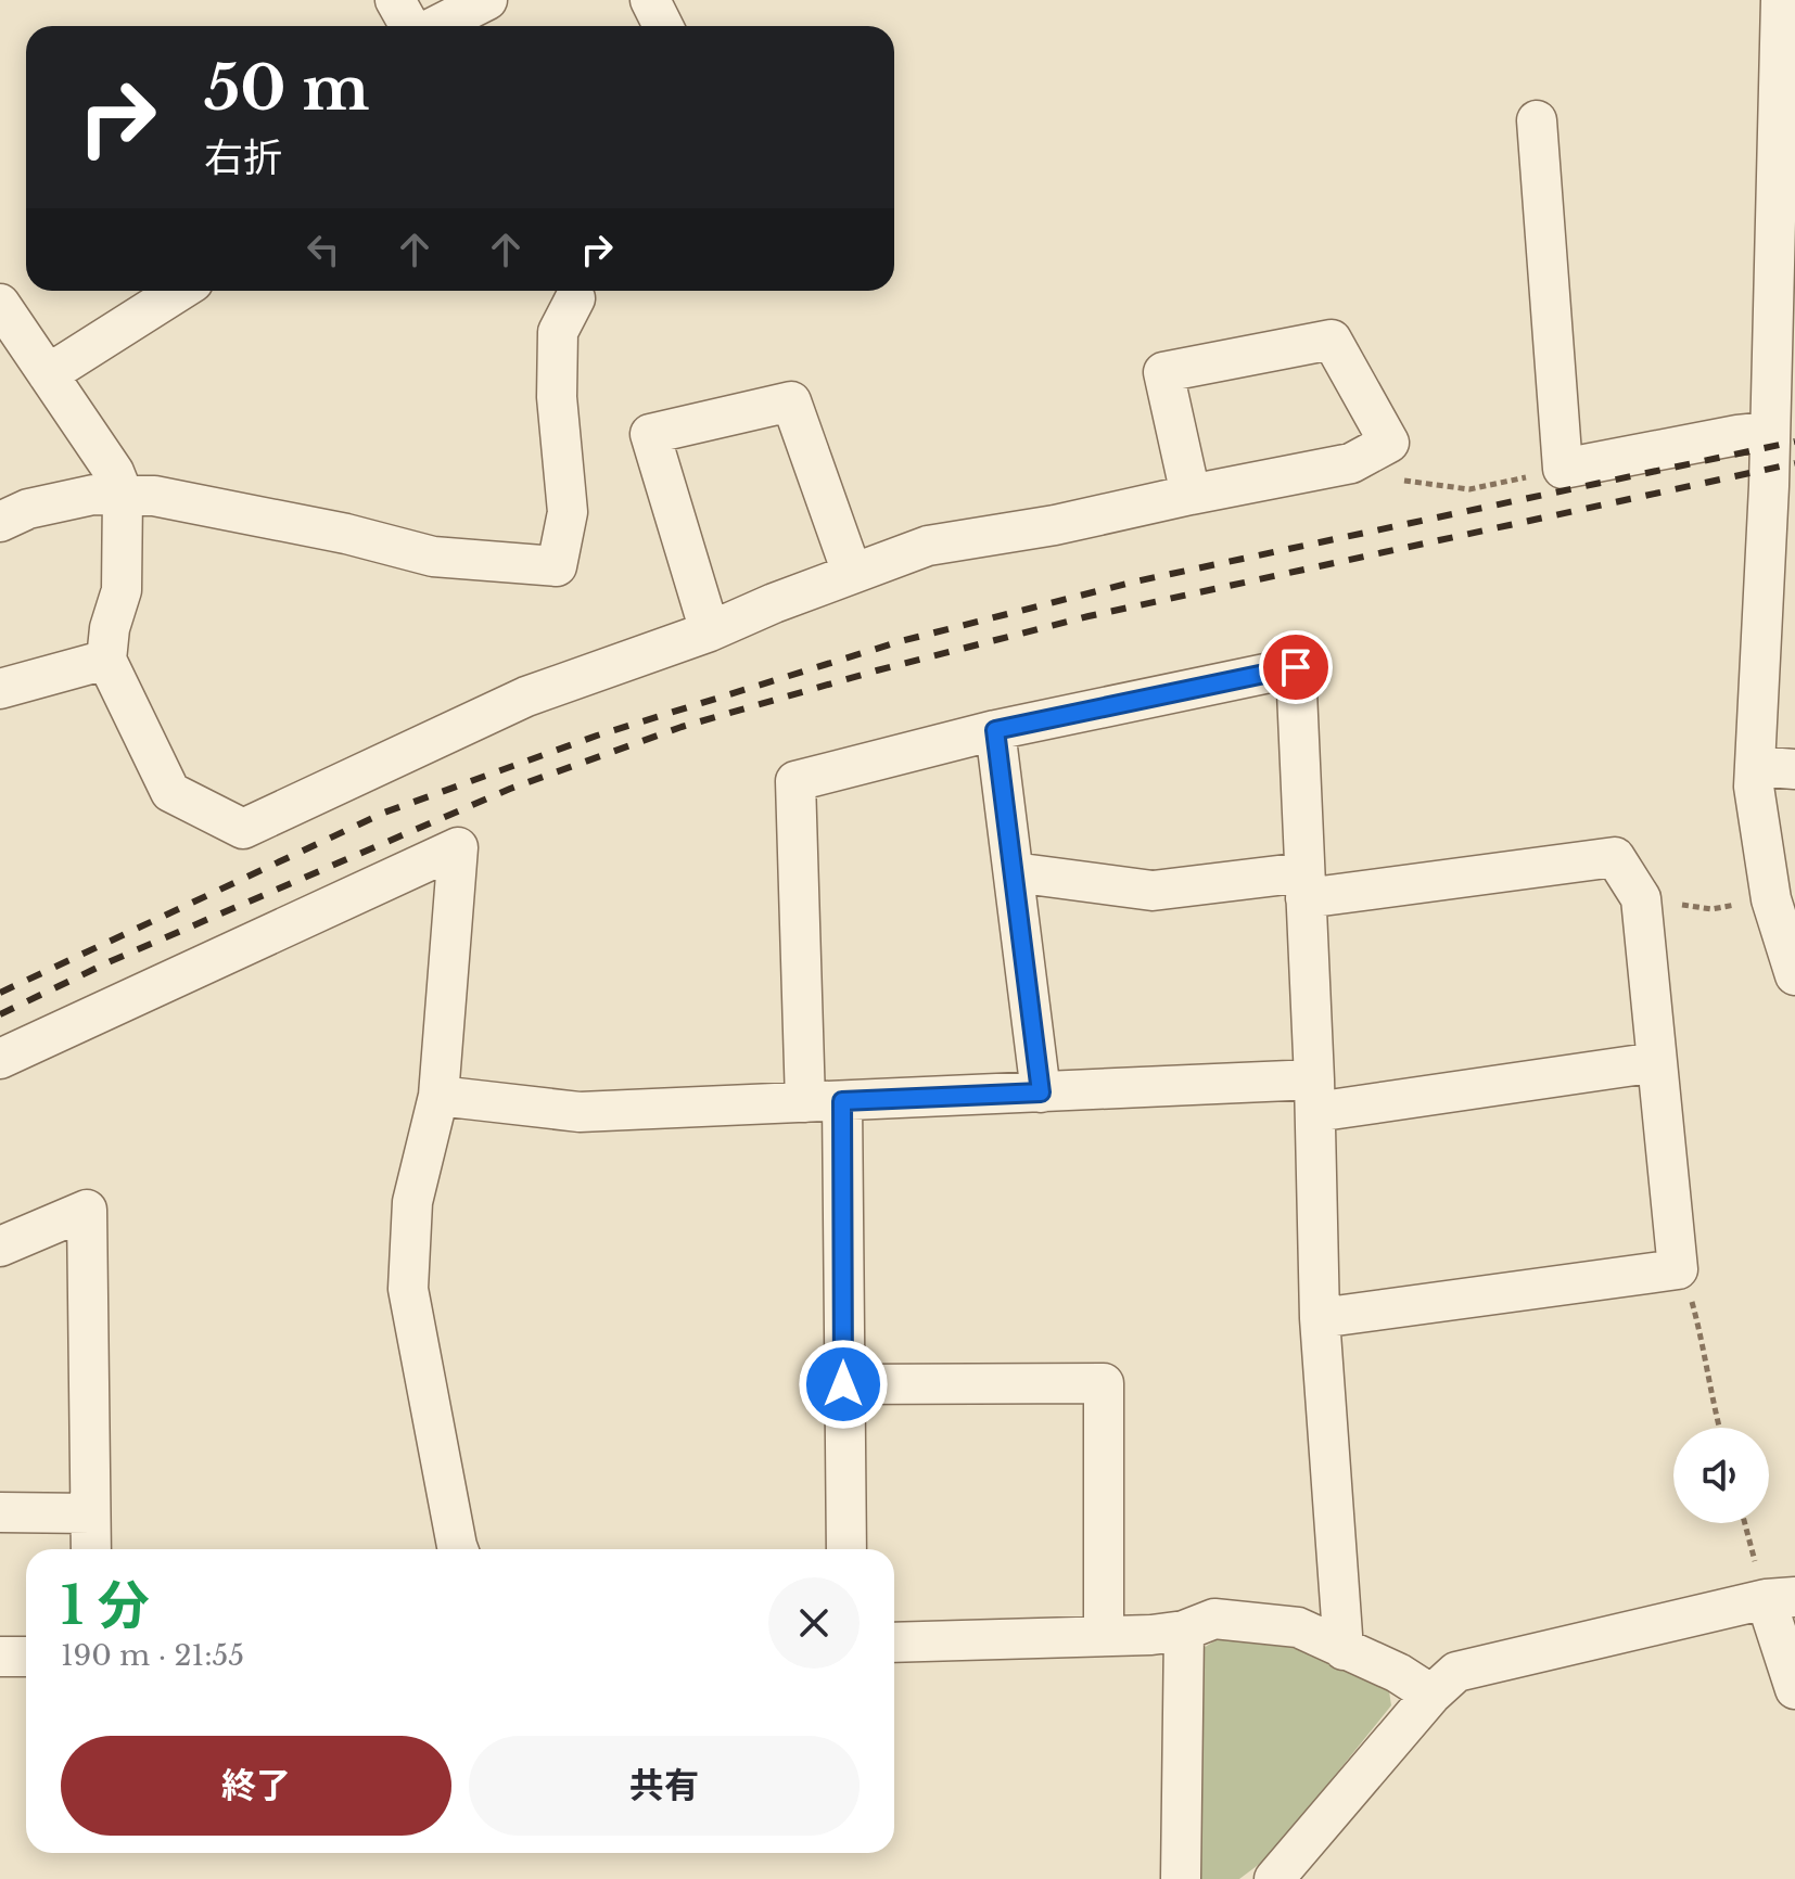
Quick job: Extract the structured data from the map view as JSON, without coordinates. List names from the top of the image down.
{
  "page": {
    "turn": ["50 m", "右折"],
    "heading": ["1 分", "190 m · 21:55"],
    "buttons": ["終了", "共有"]
  }
}
